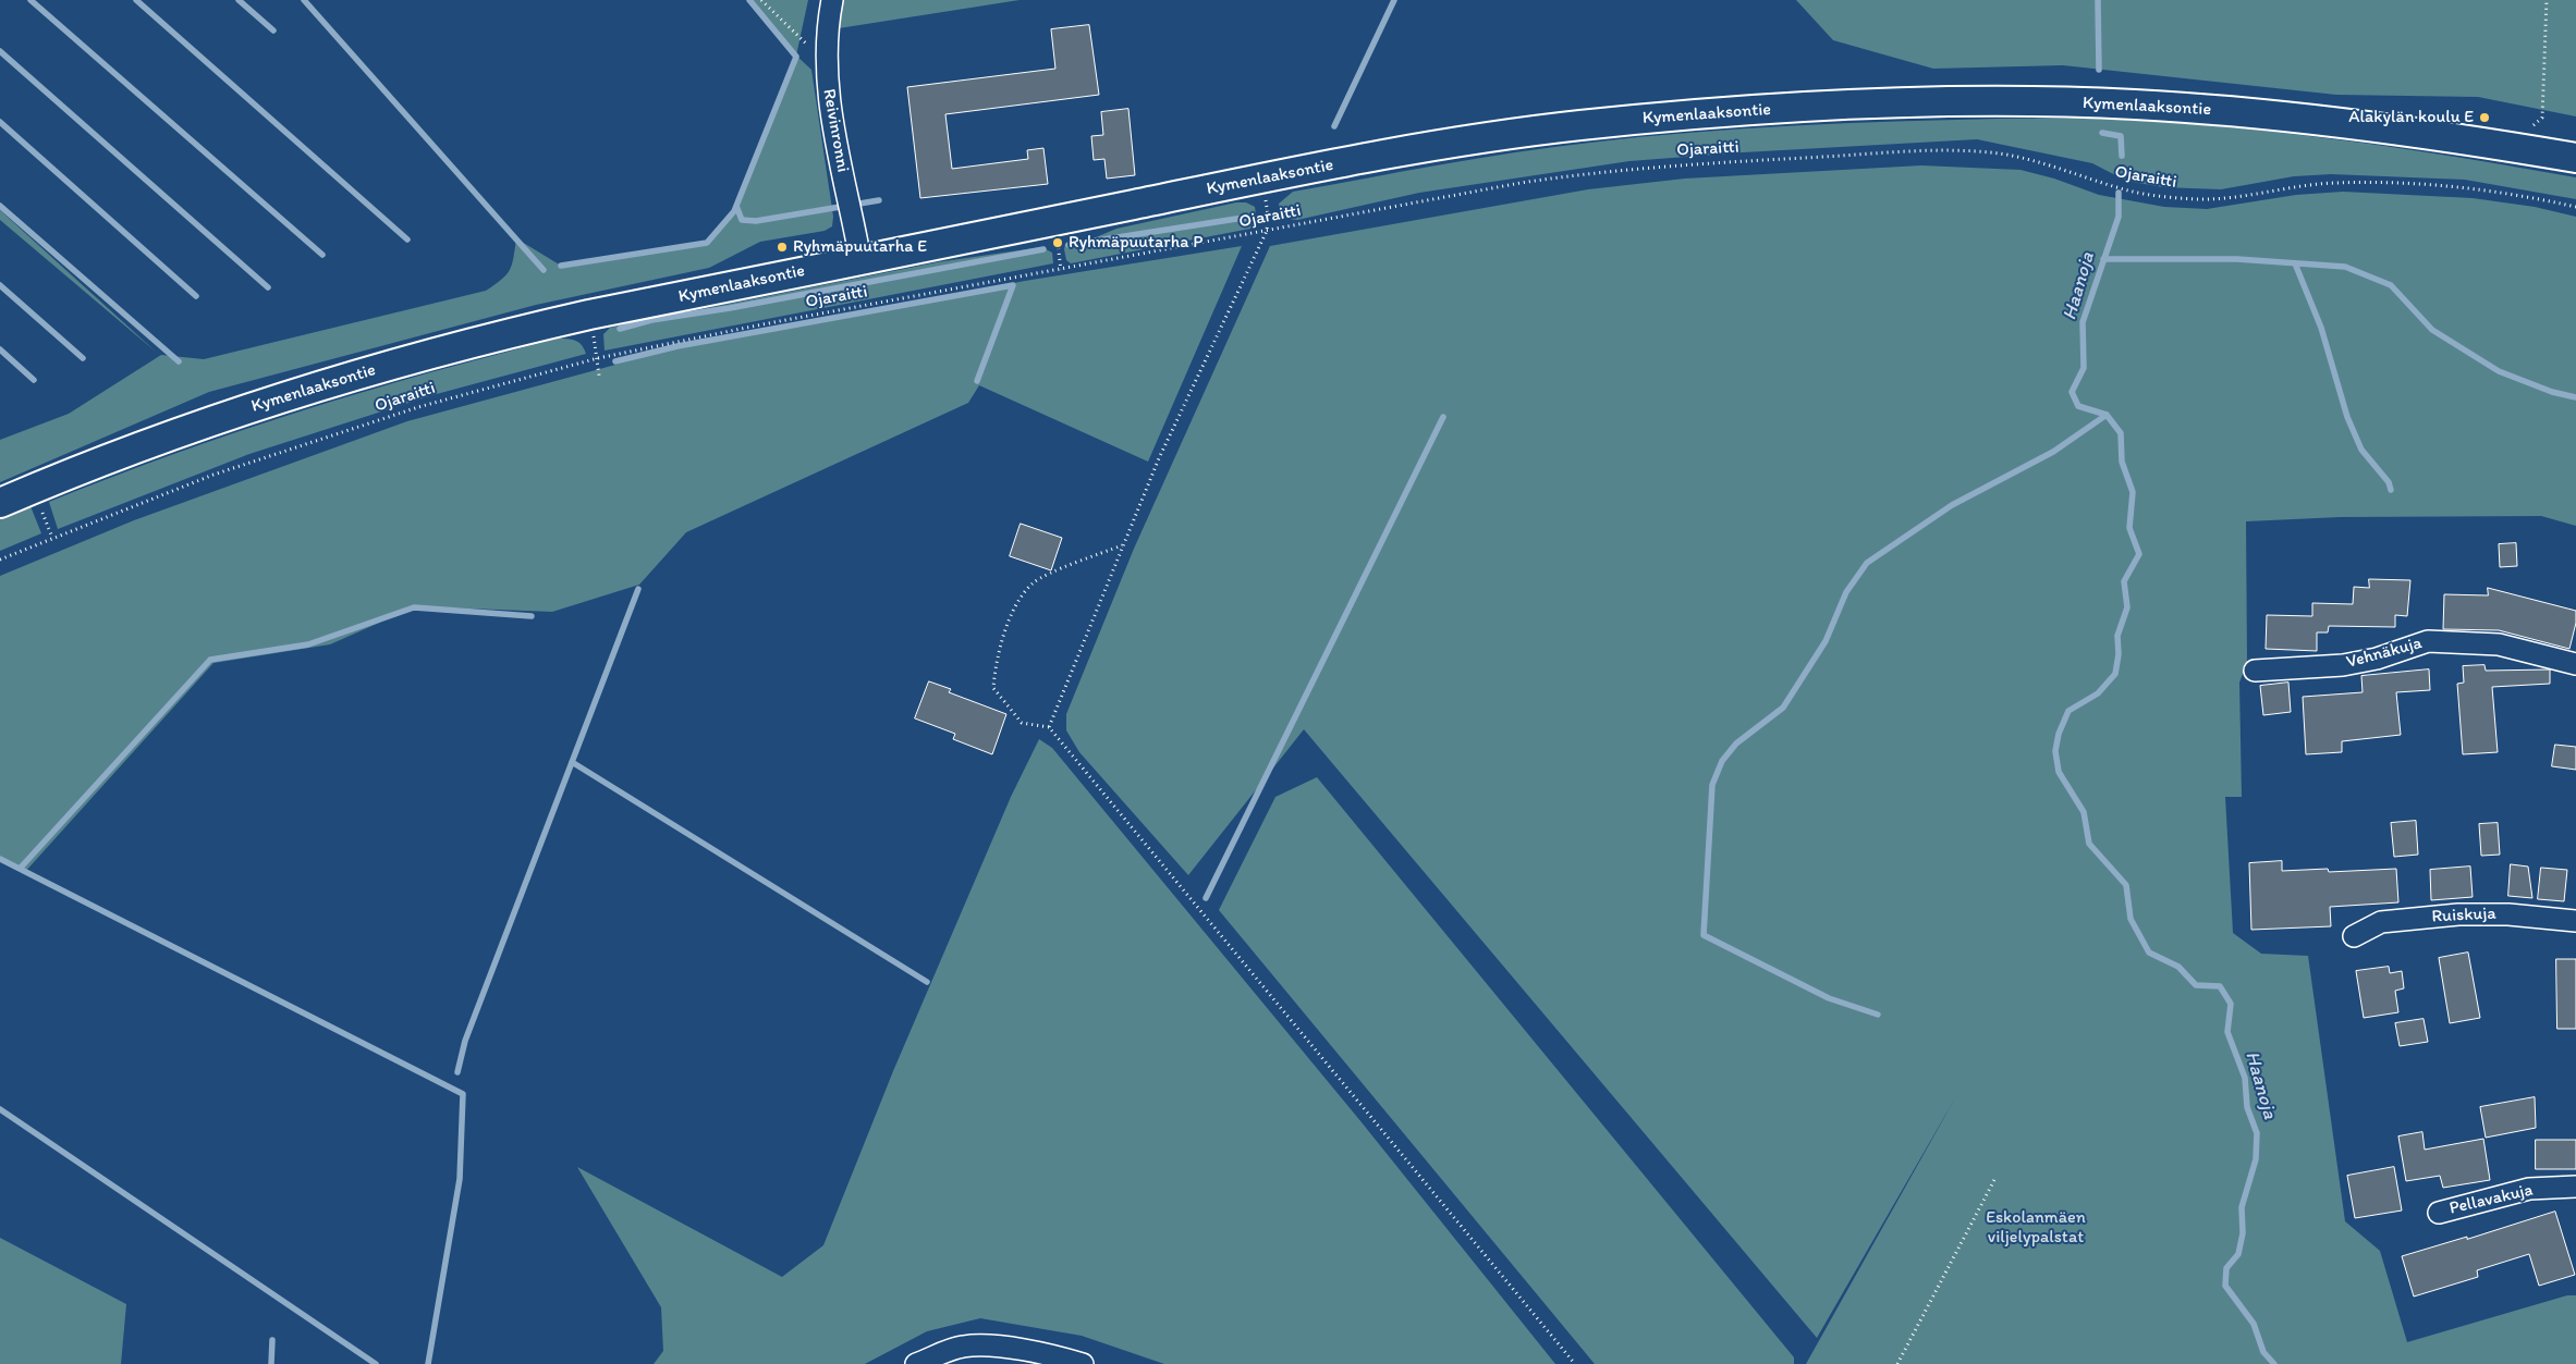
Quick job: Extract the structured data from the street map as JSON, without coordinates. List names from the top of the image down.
{
  "streets": {
    "main road": ["Kymenlaaksontie"],
    "street": [
      "Reivinronni",
      "Vehnäkuja",
      "Ruiskuja",
      "Pellavakuja"
    ],
    "path": ["Ojaraitti"]
  },
  "crossings": [
    ["Kymenlaaksontie", "Reivinronni"]
  ],
  "water": ["Haanoja"],
  "parks": ["Eskolanmäen viljelypalstat"],
  "places": ["Alakylän koulu E", "Ryhmäpuutarha P", "Ryhmäpuutarha E"]
}
